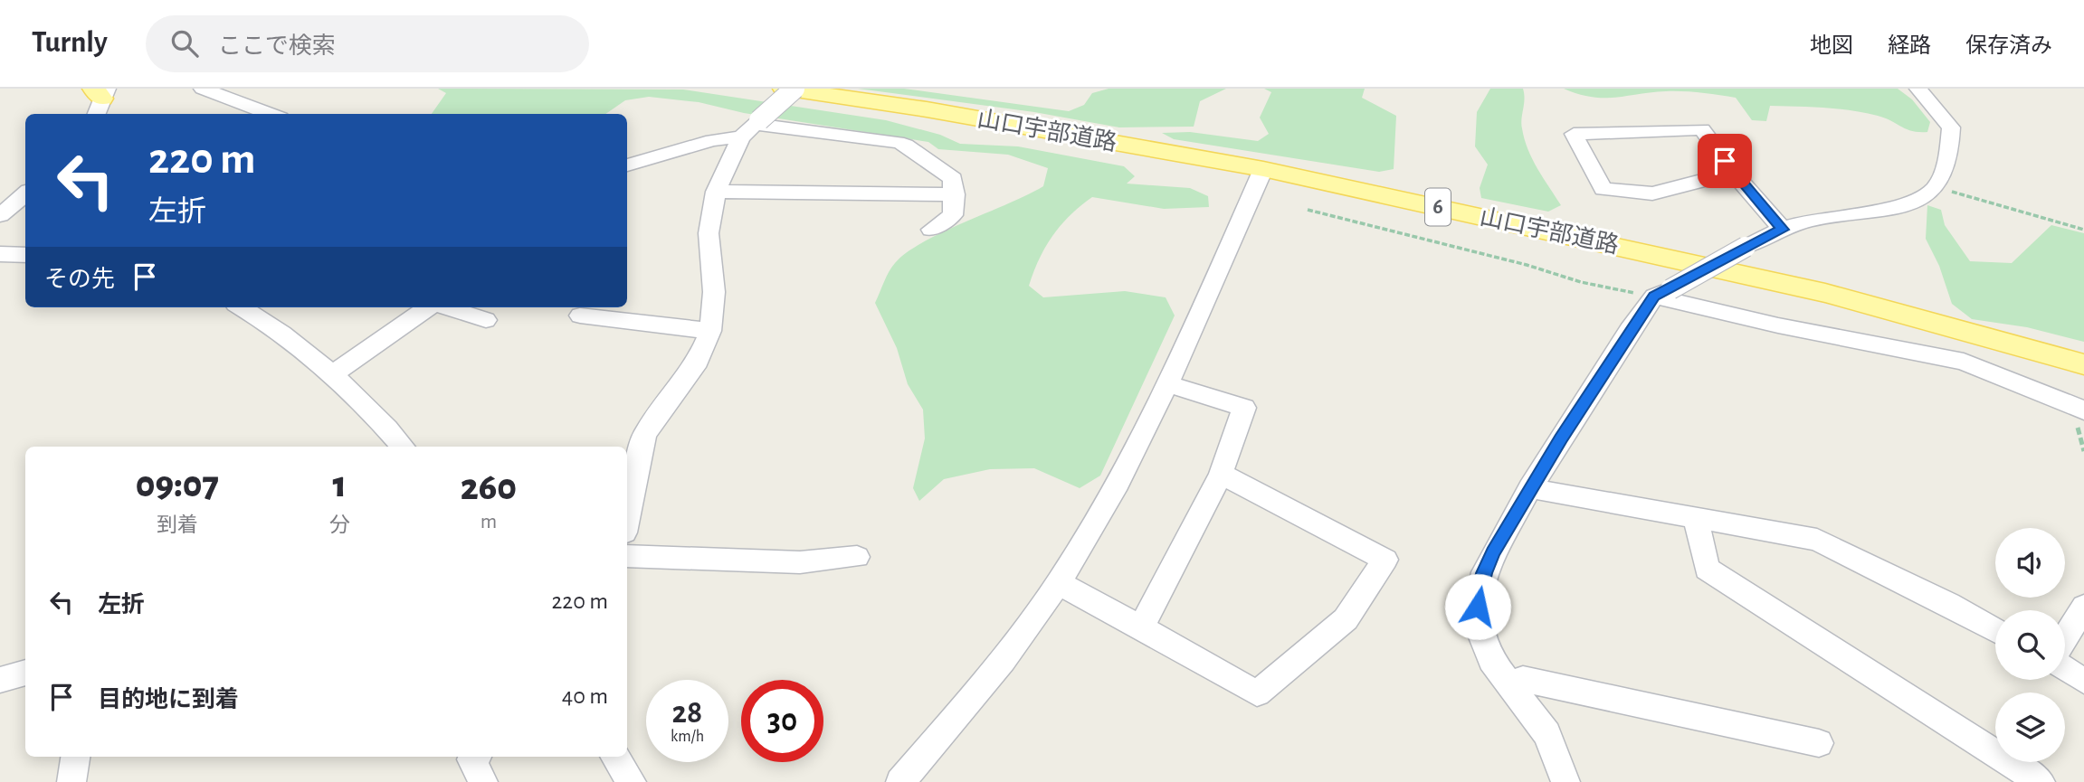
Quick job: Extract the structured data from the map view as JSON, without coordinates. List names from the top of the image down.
{
  "streets": {
    "main road": ["山口宇部道路", "6"]
  },
  "page": {
    "header": "Turnly",
    "search": "ここで検索",
    "nav": ["地図", "経路", "保存済み"],
    "turn": ["220 m", "左折"],
    "then": "その先",
    "eta": [
      "09:07",
      "到着",
      "1",
      "分",
      "260",
      "m"
    ],
    "list": [
      {
        "name": "左折",
        "value": "220 m"
      },
      {
        "name": "目的地に到着",
        "value": "40 m"
      }
    ],
    "speed": "28 km/h",
    "limit": "30"
  }
}
